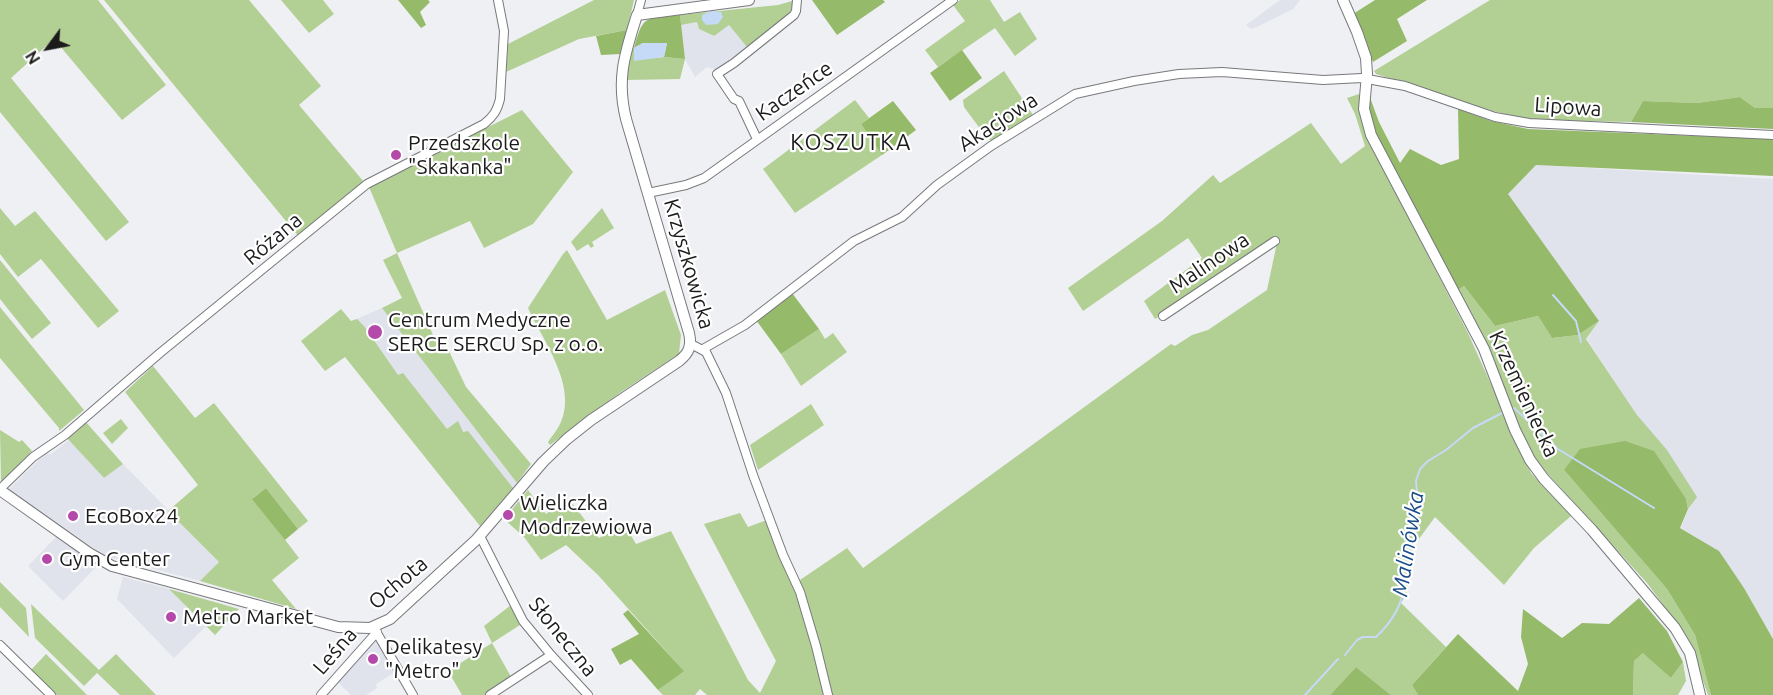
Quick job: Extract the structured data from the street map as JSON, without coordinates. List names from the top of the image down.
{
  "streets": {
    "street": [
      "Kaczeńce",
      "Lipowa",
      "Akacjowa",
      "Różana",
      "Malinowa",
      "Krzyszkowicka",
      "Krzemieniecka",
      "Ochota",
      "Słoneczna",
      "Leśna"
    ]
  },
  "crossings": [
    ["Kaczeńce", "Krzyszkowicka"],
    ["Lipowa", "Akacjowa"],
    ["Lipowa", "Krzemieniecka"],
    ["Akacjowa", "Krzyszkowicka"],
    ["Akacjowa", "Krzemieniecka"],
    ["Różana", "Ochota"],
    ["Krzyszkowicka", "Ochota"],
    ["Ochota", "Słoneczna"],
    ["Ochota", "Leśna"]
  ],
  "districts": ["KOSZUTKA"],
  "water": ["Malinówka"],
  "places": [
    "Przedszkole \"Skakanka\"",
    "Centrum Medyczne SERCE SERCU Sp. z o.o.",
    "Wieliczka Modrzewiowa",
    "EcoBox24",
    "Gym Center",
    "Metro Market",
    "Delikatesy \"Metro\""
  ],
  "north": "bottom left"
}
